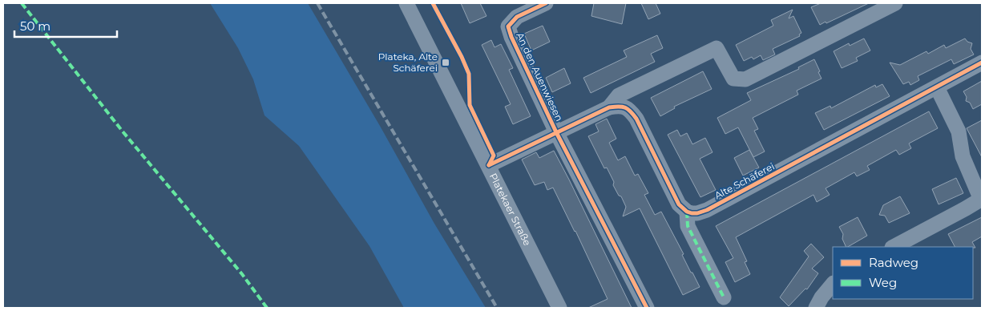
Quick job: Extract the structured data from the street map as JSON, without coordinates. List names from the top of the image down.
{
  "streets": {
    "street": ["An den Auenwiesen", "Alte Schäferei", "Platekaer Straße"]
  },
  "places": {
    "transit": ["Plateka, Alte Schäferei"]
  },
  "legend": ["Radweg", "Weg"],
  "scale_bar": "50 m"
}
